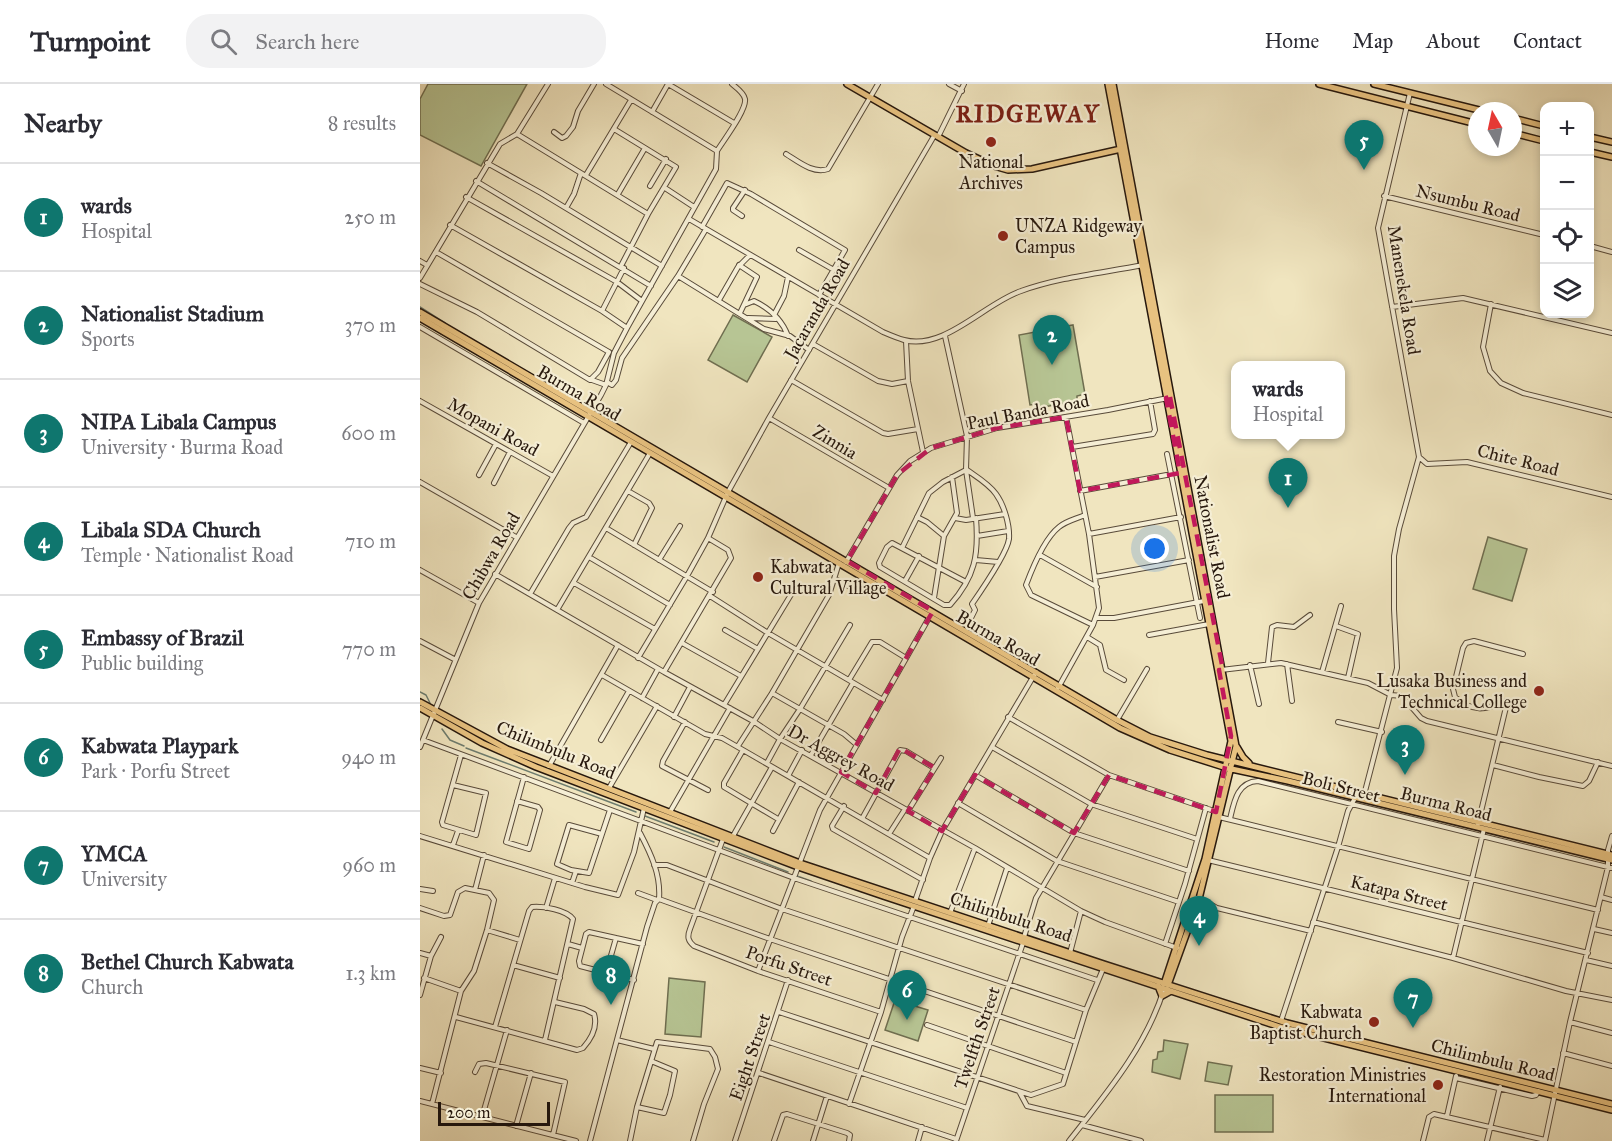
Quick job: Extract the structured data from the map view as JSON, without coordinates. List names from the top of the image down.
{
  "streets": {
    "main road": ["Burma Road", "Nationalist Road", "Chilimbulu Road"],
    "street": [
      "Nsumbu Road",
      "Manenekela Road",
      "Jacaranda Road",
      "Paul Banda Road",
      "Mopani Road",
      "Zinnia",
      "Chite Road",
      "Chibwa Road",
      "Dr Aggrey Road",
      "Boli Street",
      "Katapa Street",
      "Porfu Street",
      "Twelfth Street",
      "Eight Street"
    ]
  },
  "crossings": [
    ["Nsumbu Road", "Manenekela Road"],
    ["Manenekela Road", "Chite Road"],
    ["Jacaranda Road", "Burma Road"],
    ["Jacaranda Road", "Zinnia"],
    ["Jacaranda Road", "Dr Aggrey Road"],
    ["Burma Road", "Paul Banda Road"],
    ["Burma Road", "Nationalist Road"],
    ["Burma Road", "Chibwa Road"],
    ["Burma Road", "Boli Street"],
    ["Paul Banda Road", "Zinnia"],
    ["Paul Banda Road", "Nationalist Road"],
    ["Paul Banda Road", "Dr Aggrey Road"],
    ["Mopani Road", "Chibwa Road"],
    ["Nationalist Road", "Chilimbulu Road"],
    ["Nationalist Road", "Dr Aggrey Road"],
    ["Nationalist Road", "Katapa Street"],
    ["Chibwa Road", "Chilimbulu Road"],
    ["Chibwa Road", "Dr Aggrey Road"],
    ["Chilimbulu Road", "Twelfth Street"],
    ["Dr Aggrey Road", "Twelfth Street"],
    ["Porfu Street", "Eight Street"]
  ],
  "districts": ["RIDGEWAY"],
  "places": [
    "National Archives",
    "UNZA Ridgeway Campus",
    "Kabwata Cultural Village",
    "Lusaka Business and Technical College",
    "Kabwata Baptist Church",
    "Restoration Ministries International"
  ],
  "scale_bar": "200 m",
  "north": "top",
  "page": {
    "header": "Turnpoint",
    "search": "Search here",
    "nav": [
      "Home",
      "Map",
      "About",
      "Contact"
    ],
    "heading": ["Nearby", "8 results"],
    "map_buttons": ["+", "−"],
    "pins": [
      "5",
      "2",
      "1",
      "3",
      "4",
      "8",
      "6",
      "7"
    ],
    "list": [
      {
        "mark": "1",
        "name": "wards",
        "note": "Hospital",
        "value": "250 m"
      },
      {
        "mark": "2",
        "name": "Nationalist Stadium",
        "note": "Sports",
        "value": "370 m"
      },
      {
        "mark": "3",
        "name": "NIPA Libala Campus",
        "note": "University · Burma Road",
        "value": "600 m"
      },
      {
        "mark": "4",
        "name": "Libala SDA Church",
        "note": "Temple · Nationalist Road",
        "value": "710 m"
      },
      {
        "mark": "5",
        "name": "Embassy of Brazil",
        "note": "Public building",
        "value": "770 m"
      },
      {
        "mark": "6",
        "name": "Kabwata Playpark",
        "note": "Park · Porfu Street",
        "value": "940 m"
      },
      {
        "mark": "7",
        "name": "YMCA",
        "note": "University",
        "value": "960 m"
      },
      {
        "mark": "8",
        "name": "Bethel Church Kabwata",
        "note": "Church",
        "value": "1.3 km"
      }
    ],
    "popup": ["wards", "Hospital"],
    "scale": "200 m"
  }
}
